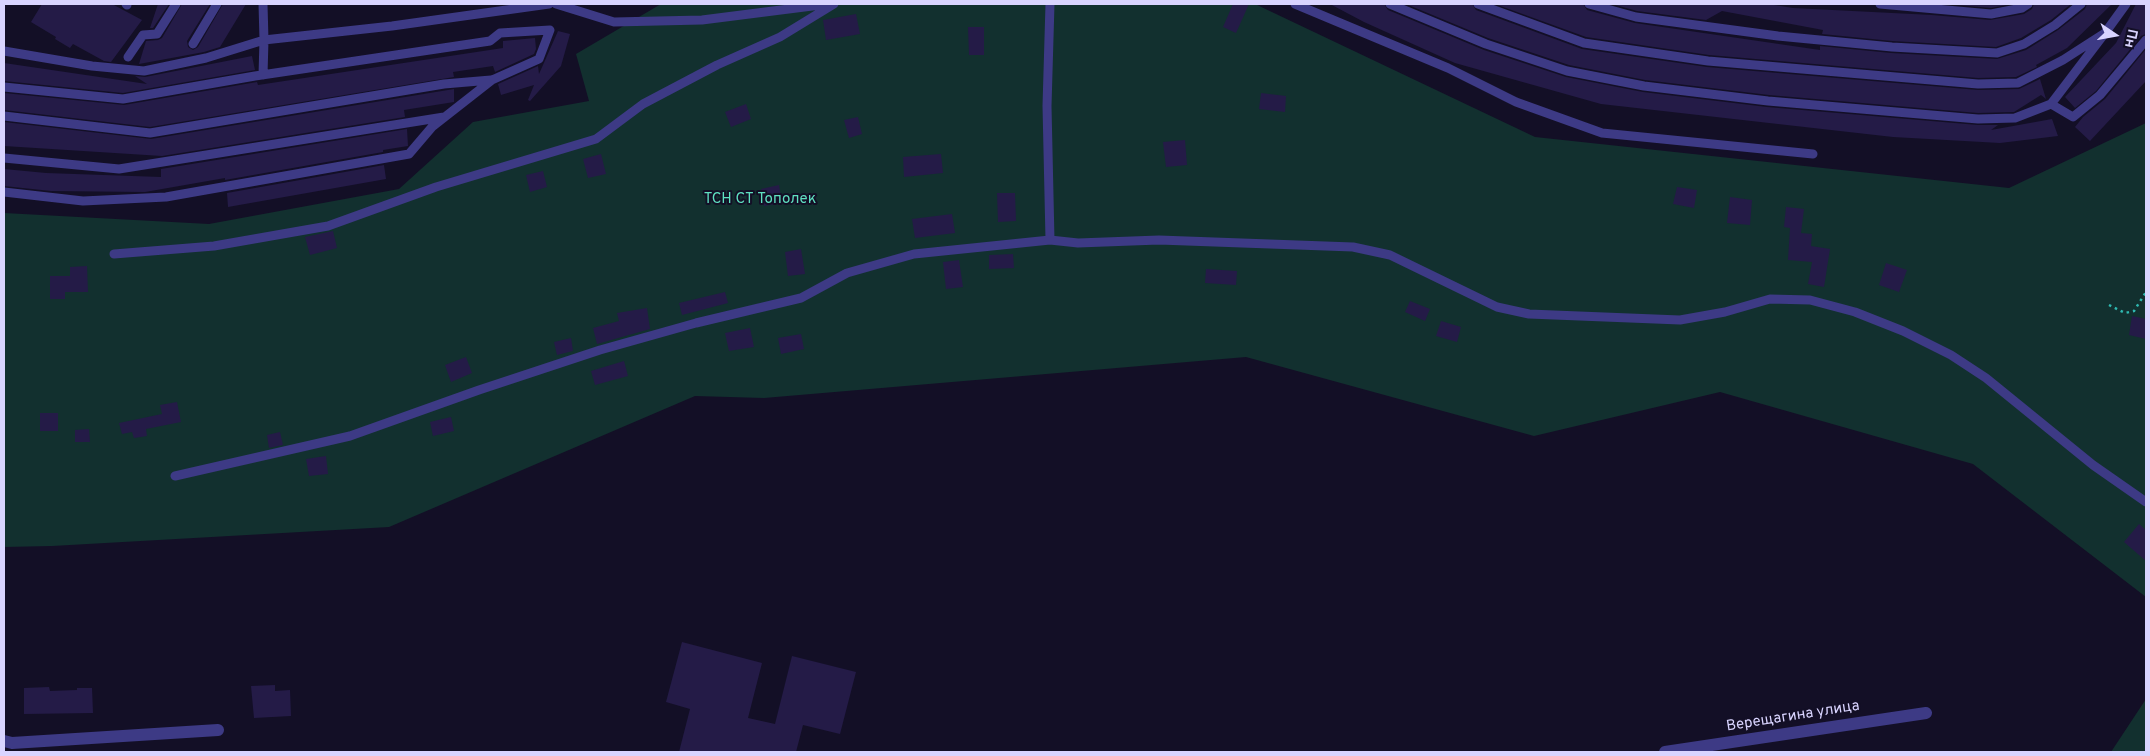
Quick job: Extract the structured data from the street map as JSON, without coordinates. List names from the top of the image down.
{
  "streets": {
    "street": ["Верещагина улица"]
  },
  "parks": ["ТСН СТ Тополек"],
  "north": "right"
}
